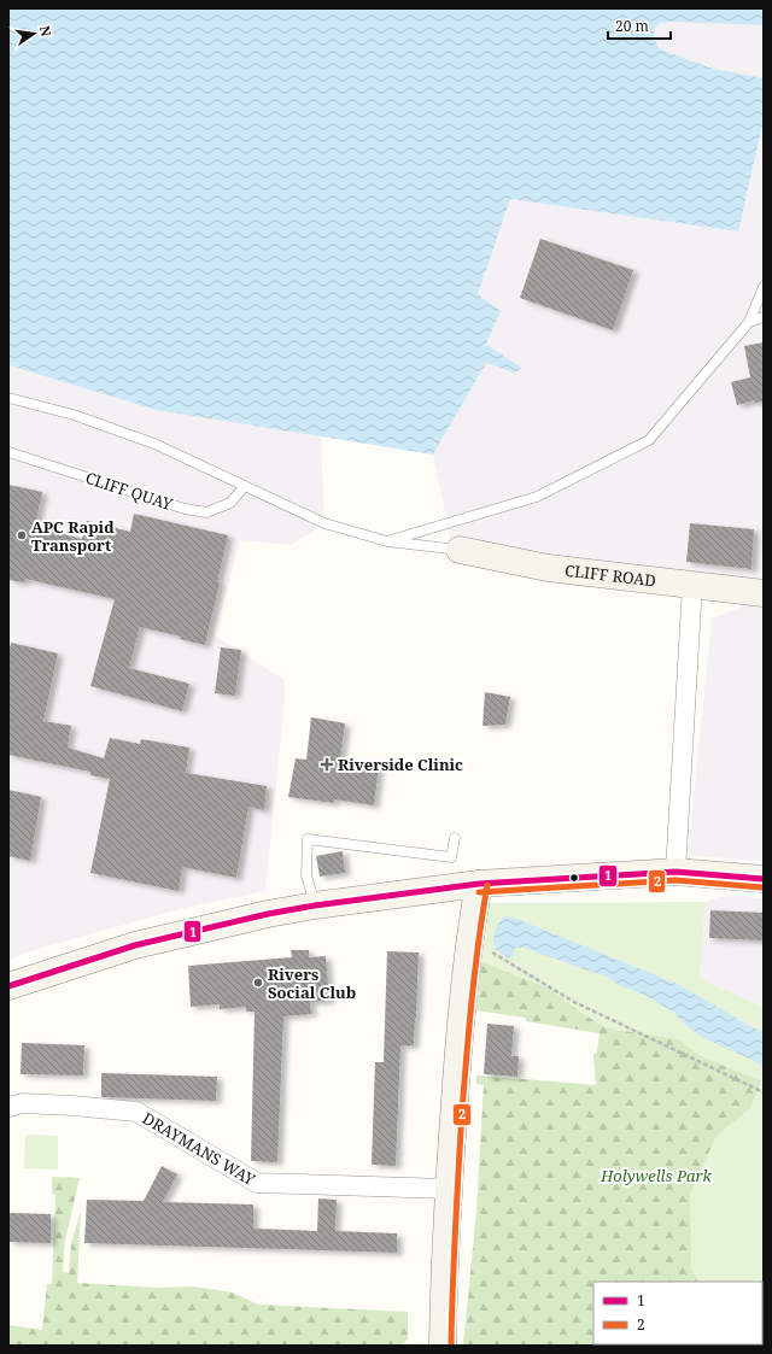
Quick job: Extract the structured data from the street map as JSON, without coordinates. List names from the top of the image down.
{
  "streets": {
    "street": ["CLIFF ROAD", "DRAYMANS WAY"],
    "lane": ["CLIFF QUAY"]
  },
  "parks": ["Holywells Park"],
  "places": {
    "other": ["APC Rapid Transport", "Rivers Social Club"],
    "health": ["Riverside Clinic"]
  },
  "lines": ["transit line 1", "transit line 2"],
  "legend": ["1", "2"],
  "scale_bar": "20 m",
  "north": "right"
}
